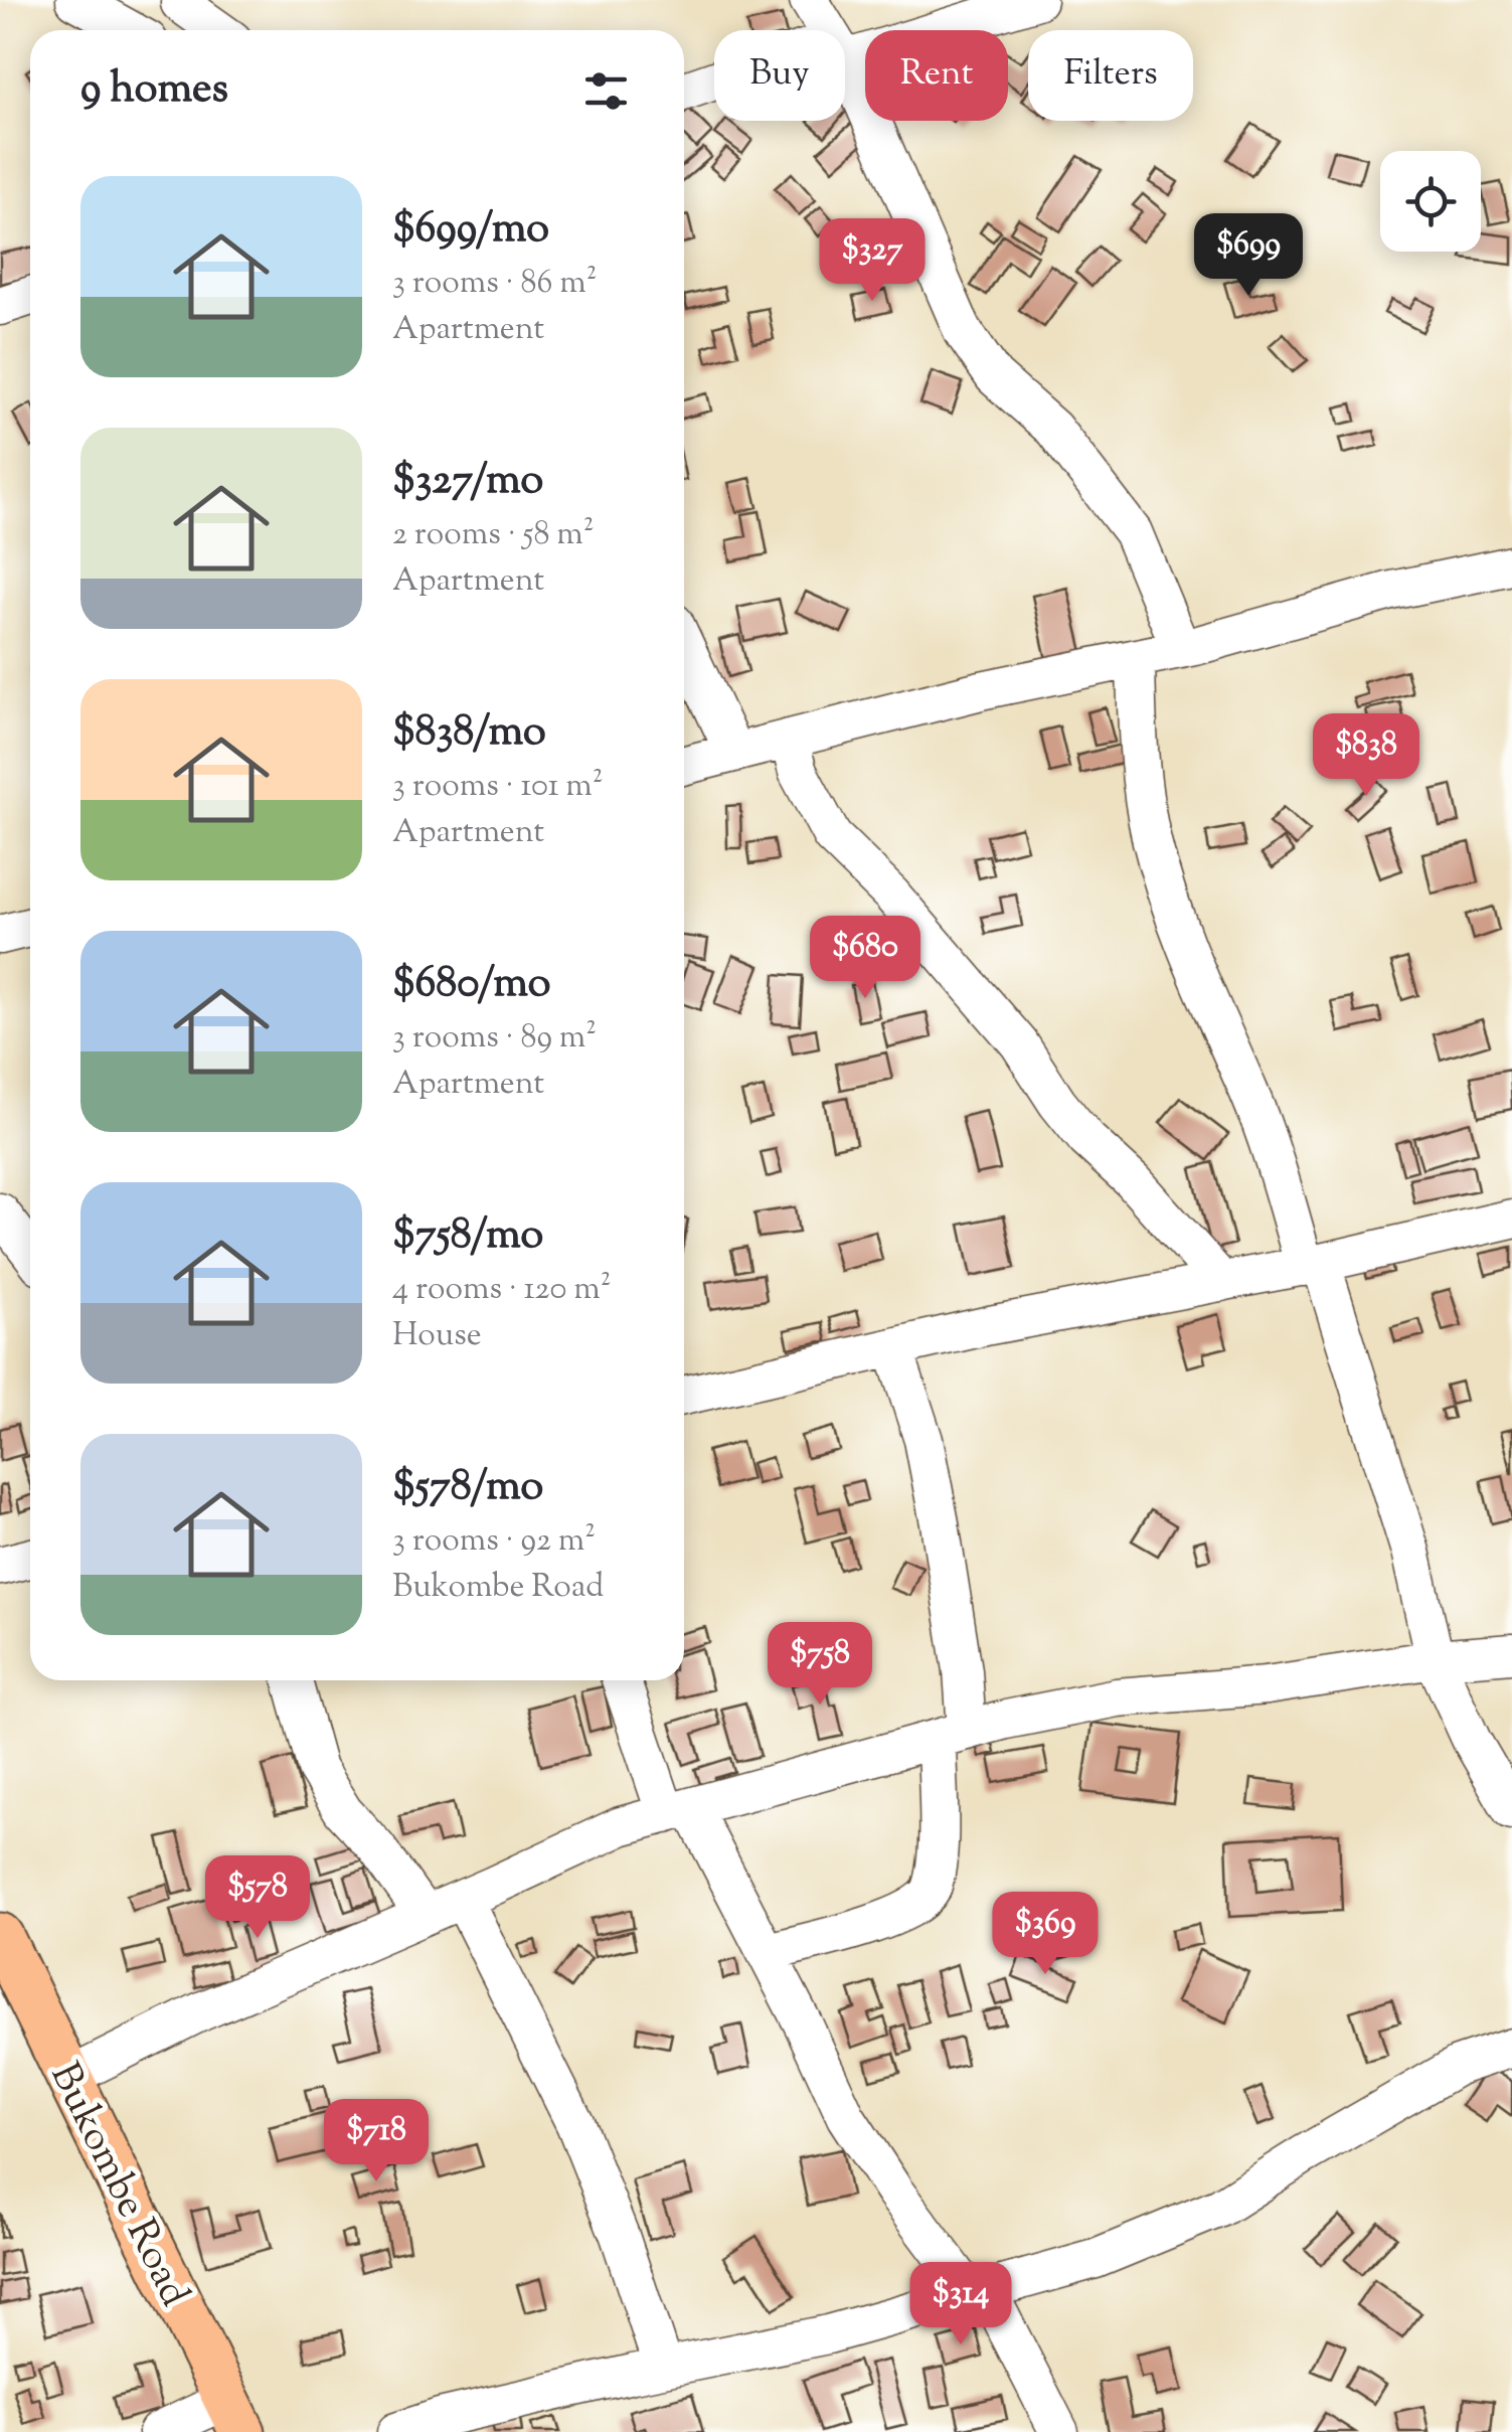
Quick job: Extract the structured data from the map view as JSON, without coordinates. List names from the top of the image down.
{
  "streets": {
    "main road": ["Bukombe Road"]
  },
  "page": {
    "chip": ["Buy", "Rent", "Filters"],
    "heading": "9 homes",
    "list": [
      {
        "name": "$699/mo",
        "note": "3 rooms · 86 m² · Apartment"
      },
      {
        "name": "$327/mo",
        "note": "2 rooms · 58 m² · Apartment"
      },
      {
        "name": "$838/mo",
        "note": "3 rooms · 101 m² · Apartment"
      },
      {
        "name": "$680/mo",
        "note": "3 rooms · 89 m² · Apartment"
      },
      {
        "name": "$758/mo",
        "note": "4 rooms · 120 m² · House"
      },
      {
        "name": "$578/mo",
        "note": "3 rooms · 92 m² · Bukombe Road"
      }
    ],
    "price": [
      "$699",
      "$327",
      "$838",
      "$680",
      "$758",
      "$578",
      "$369",
      "$718",
      "$314"
    ]
  }
}
